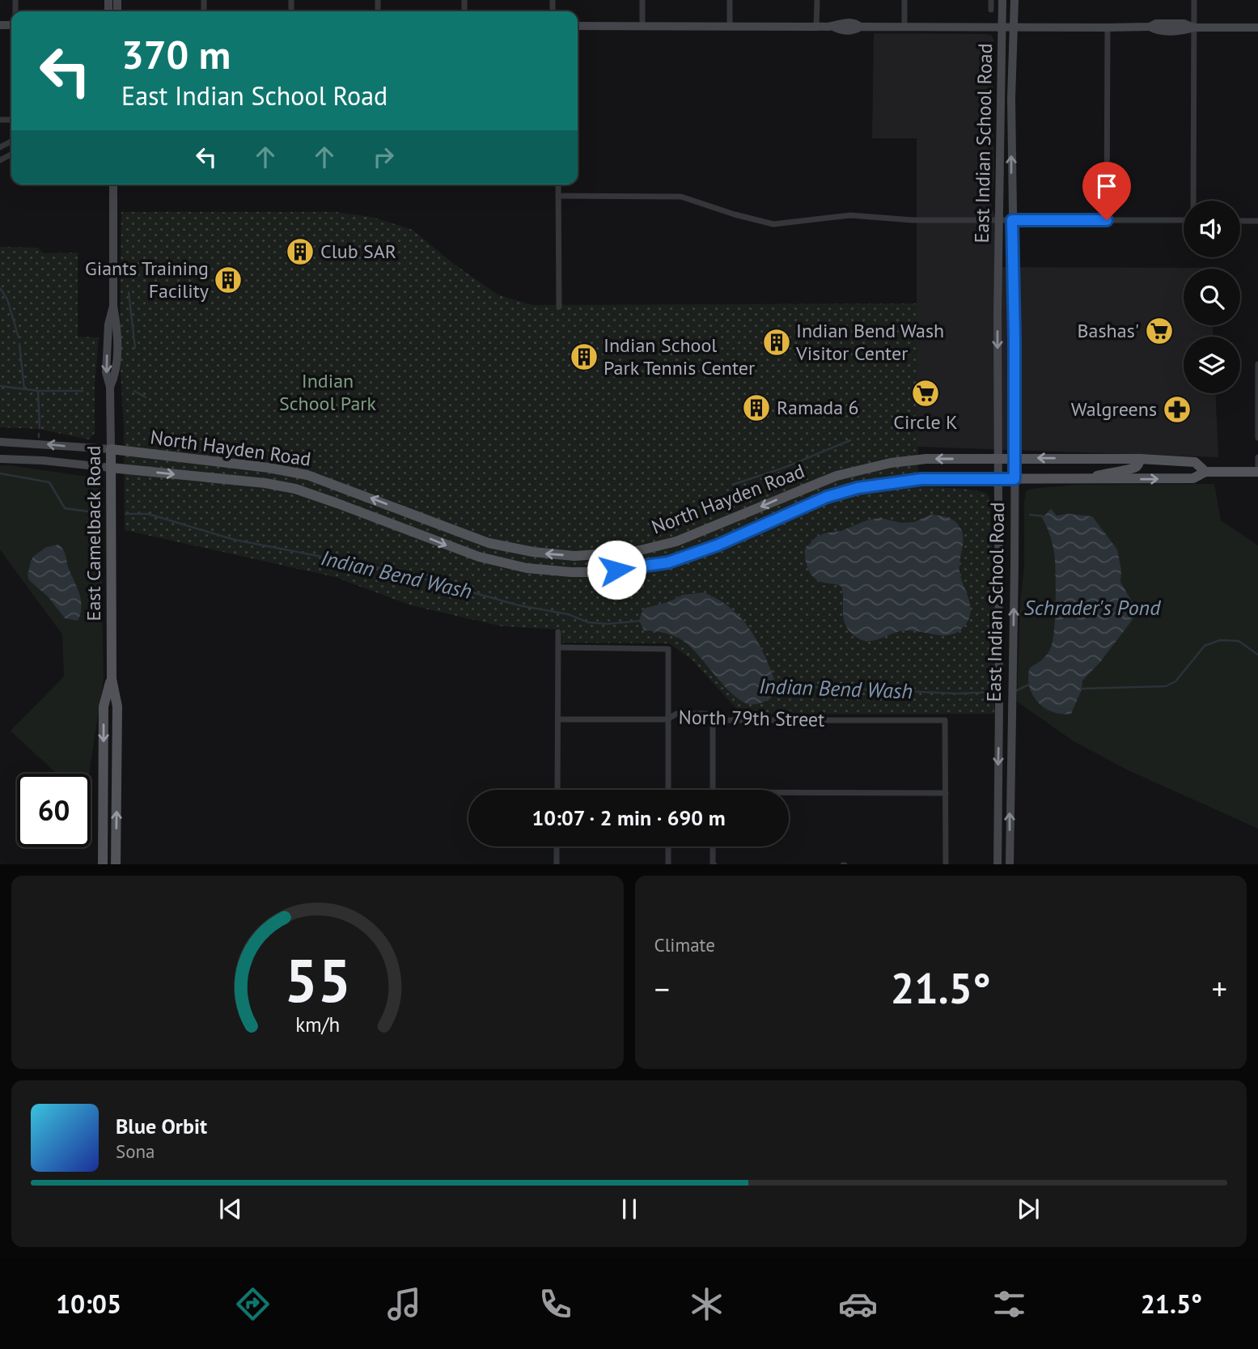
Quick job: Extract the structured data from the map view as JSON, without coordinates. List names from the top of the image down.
{
  "streets": {
    "main road": ["East Indian School Road", "North Hayden Road", "East Camelback Road"],
    "street": ["North 79th Street"]
  },
  "crossings": [
    ["East Indian School Road", "North Hayden Road"],
    ["North Hayden Road", "East Camelback Road"]
  ],
  "water": ["Indian Bend Wash", "Schrader's Pond"],
  "parks": ["Indian School Park"],
  "places": {
    "building": [
      "Club SAR",
      "Giants Training Facility",
      "Indian Bend Wash Visitor Center",
      "Indian School Park Tennis Center",
      "Ramada 6"
    ],
    "supermarket": ["Bashas'", "Circle K"],
    "pharmacy": ["Walgreens"]
  },
  "page": {
    "turn": ["370 m", "East Indian School Road"],
    "limit": "60",
    "trip": "10:07 · 2 min · 690 m",
    "tile": "Climate",
    "heat": ["−", "21.5°", "+"],
    "song": ["Blue Orbit", "Sona"],
    "tabs": ["10:05", "21.5°"],
    "gauge": ["55", "km/h"]
  }
}
